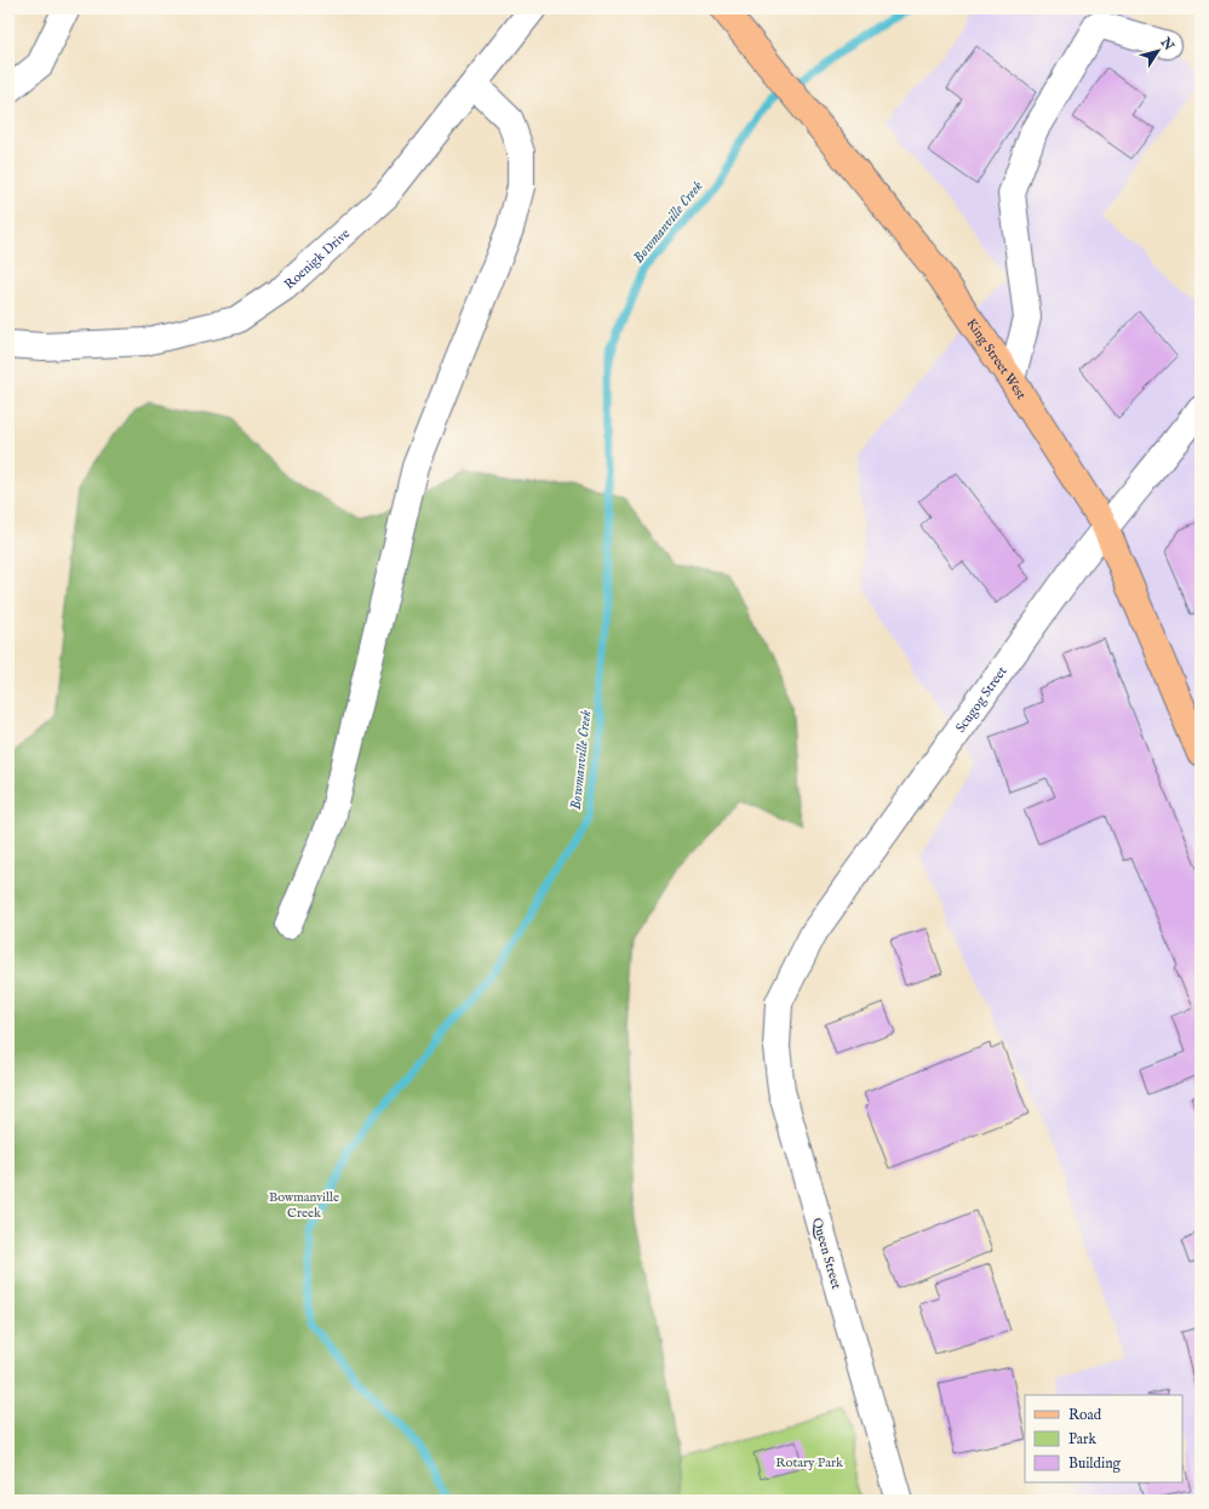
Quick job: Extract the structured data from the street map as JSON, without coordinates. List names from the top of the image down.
{
  "streets": {
    "main road": ["King Street West"],
    "street": ["Roenigk Drive", "Scugog Street", "Queen Street"]
  },
  "crossings": [
    ["King Street West", "Scugog Street"],
    ["Scugog Street", "Queen Street"]
  ],
  "water": ["Bowmanville Creek"],
  "parks": ["Bowmanville Creek", "Rotary Park"],
  "legend": ["Road", "Park", "Building"],
  "north": "top right"
}
